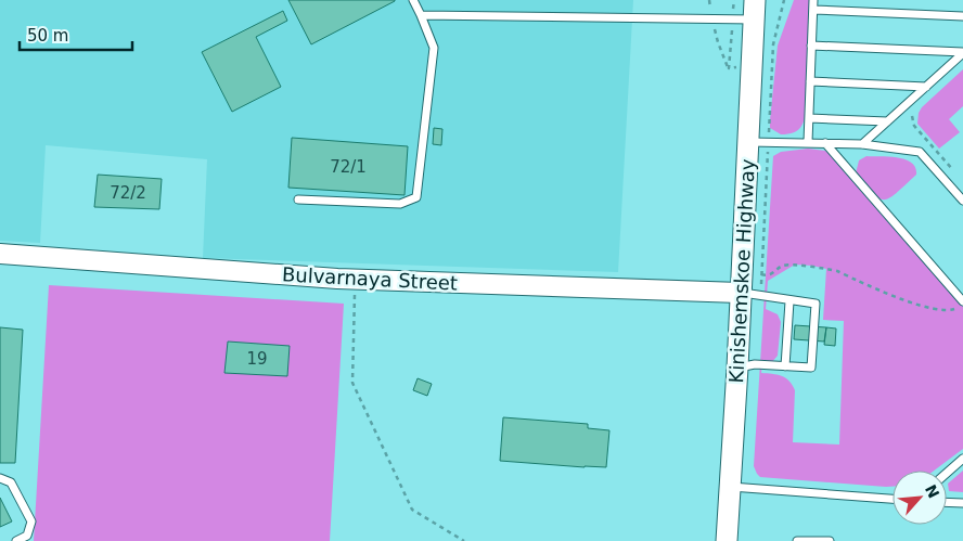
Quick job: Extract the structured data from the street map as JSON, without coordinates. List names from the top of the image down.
{
  "streets": {
    "main road": ["Kinishemskoe Highway"],
    "street": ["Bulvarnaya Street"]
  },
  "crossings": [
    ["Kinishemskoe Highway", "Bulvarnaya Street"]
  ],
  "house_numbers": ["72/1", "72/2", "19"],
  "scale_bar": "50 m",
  "north": "top right"
}
